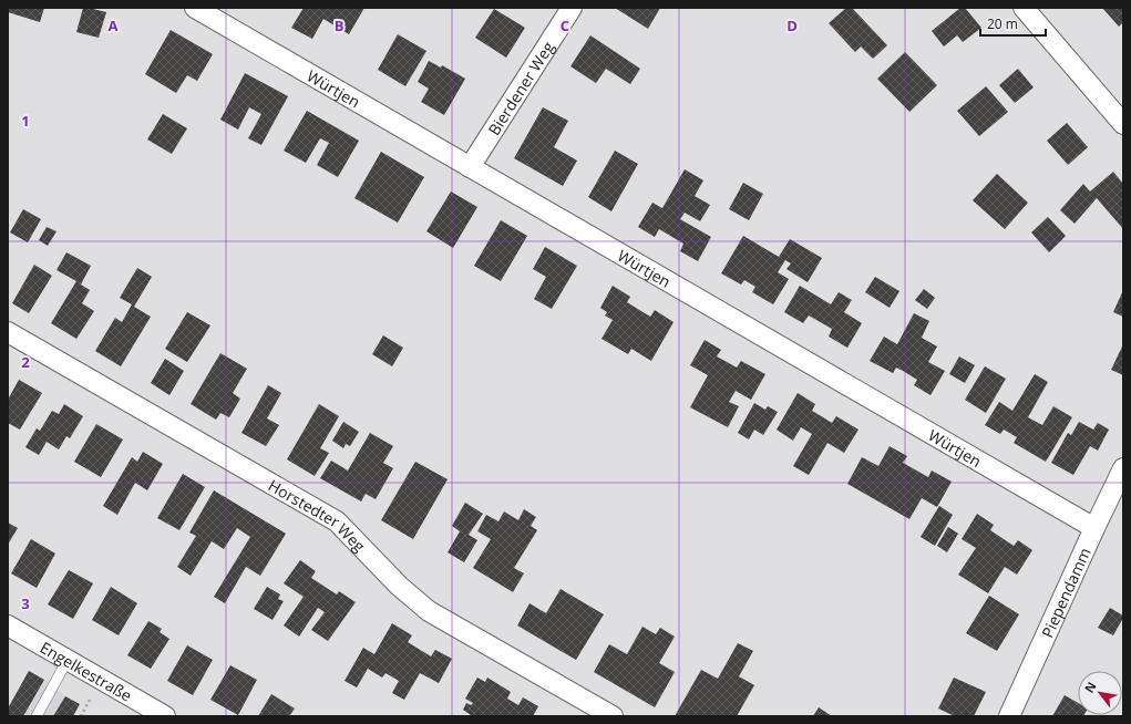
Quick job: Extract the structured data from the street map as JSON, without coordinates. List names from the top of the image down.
{
  "streets": {
    "street": [
      "Bierdener Weg",
      "Würtjen",
      "Horstedter Weg",
      "Piependamm",
      "Engelkestraße"
    ]
  },
  "crossings": [
    ["Bierdener Weg", "Würtjen"],
    ["Würtjen", "Piependamm"]
  ],
  "scale_bar": "20 m",
  "north": "top left",
  "grid": {
    "columns": [
      "A",
      "B",
      "C",
      "D"
    ],
    "rows": ["1", "2", "3"]
  }
}
